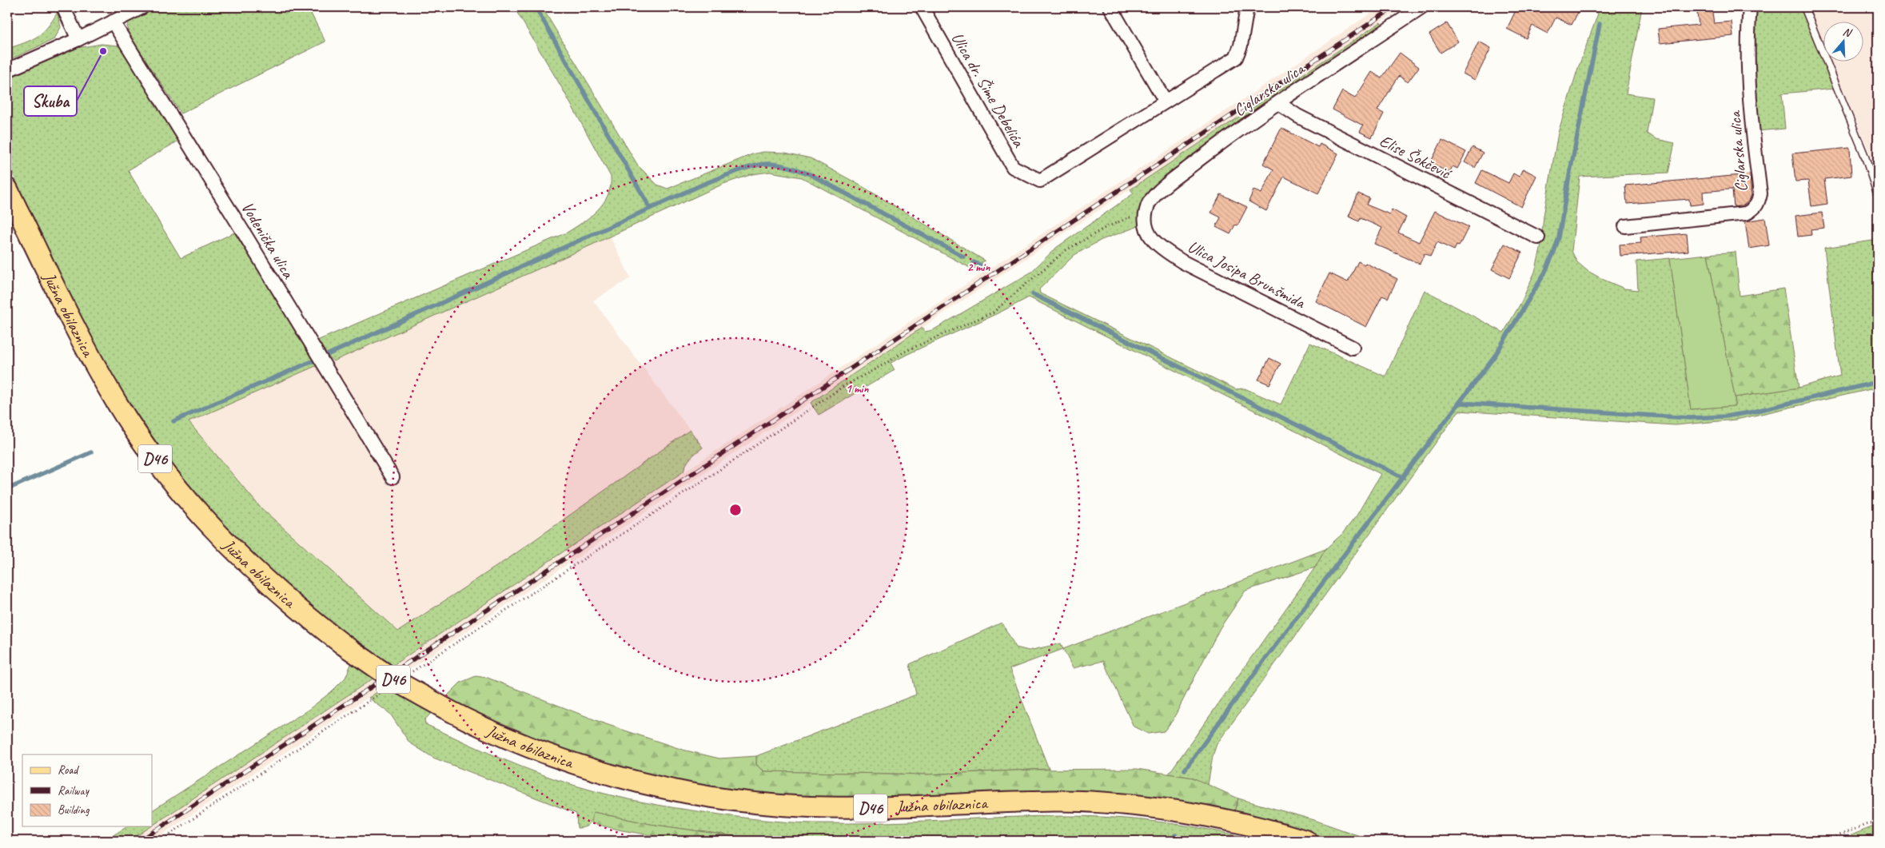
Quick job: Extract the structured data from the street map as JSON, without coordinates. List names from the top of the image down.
{
  "streets": {
    "main road": ["Južna obilaznica", "D46"],
    "street": [
      "Ulica dr. Šime Debelića",
      "Ciglarska ulica",
      "Elise Šokčević",
      "Vodenička ulica",
      "Ulica Josipa Brunšmida"
    ]
  },
  "crossings": [
    ["Ciglarska ulica", "Elise Šokčević"],
    ["Ciglarska ulica", "Ulica Josipa Brunšmida"]
  ],
  "places": ["Skuba"],
  "legend": ["Road", "Railway", "Building"],
  "north": "top",
  "rings": ["2 min", "1 min"]
}
